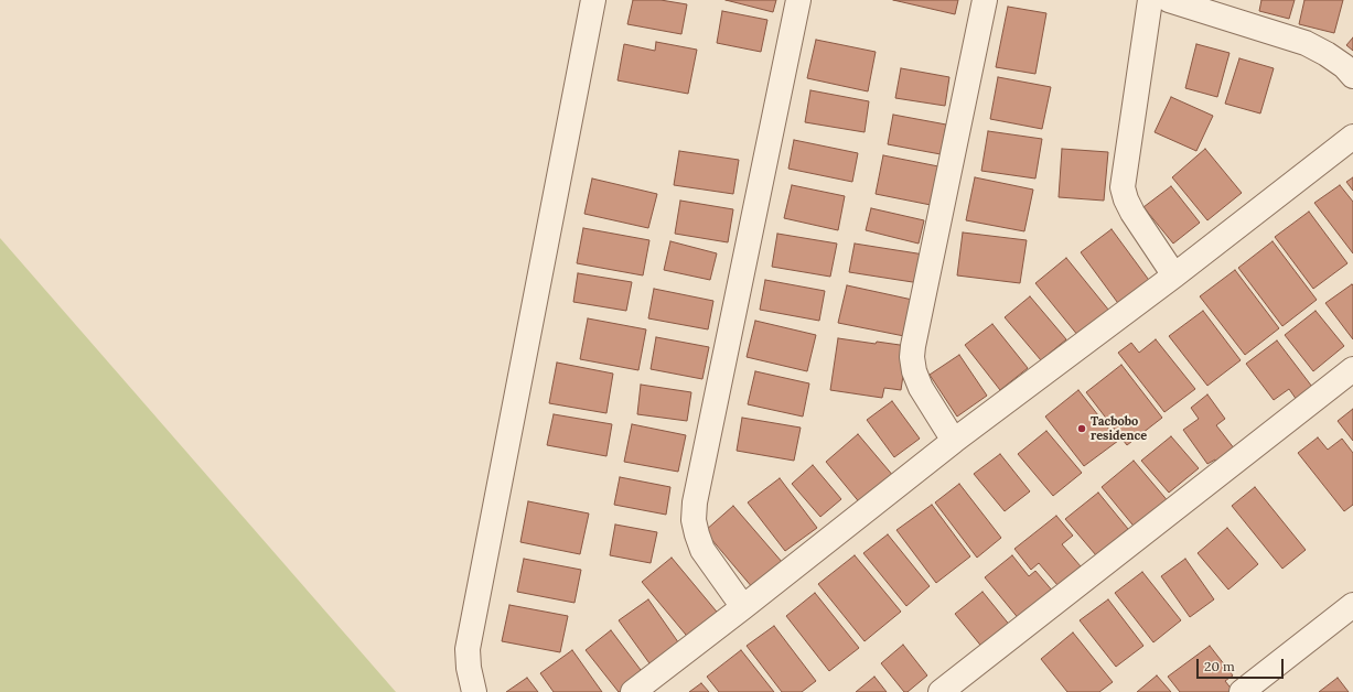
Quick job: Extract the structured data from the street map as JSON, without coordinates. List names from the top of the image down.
{
  "places": ["Tacbobo residence"],
  "scale_bar": "20 m"
}
